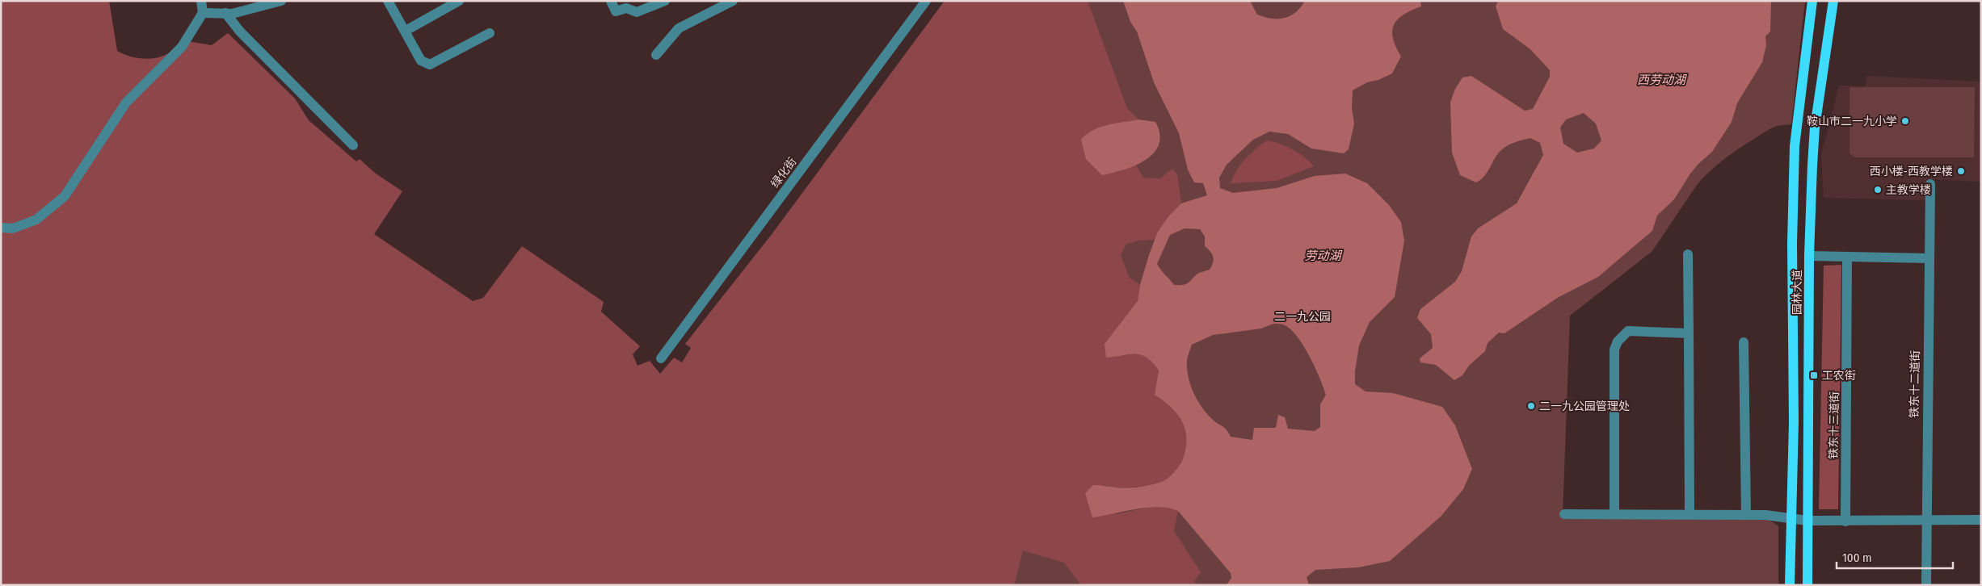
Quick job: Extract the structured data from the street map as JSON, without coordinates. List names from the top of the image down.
{
  "streets": {
    "main road": ["园林大道"],
    "street": ["绿化街", "铁东十二道街", "铁东十三道街"]
  },
  "water": ["西劳动湖", "劳动湖"],
  "parks": ["二一九公园"],
  "places": {
    "other": [
      "鞍山市二一九小学",
      "西小楼-西教学楼",
      "主教学楼",
      "二一九公园管理处"
    ],
    "transit": ["工农街"]
  },
  "scale_bar": "100 m"
}
